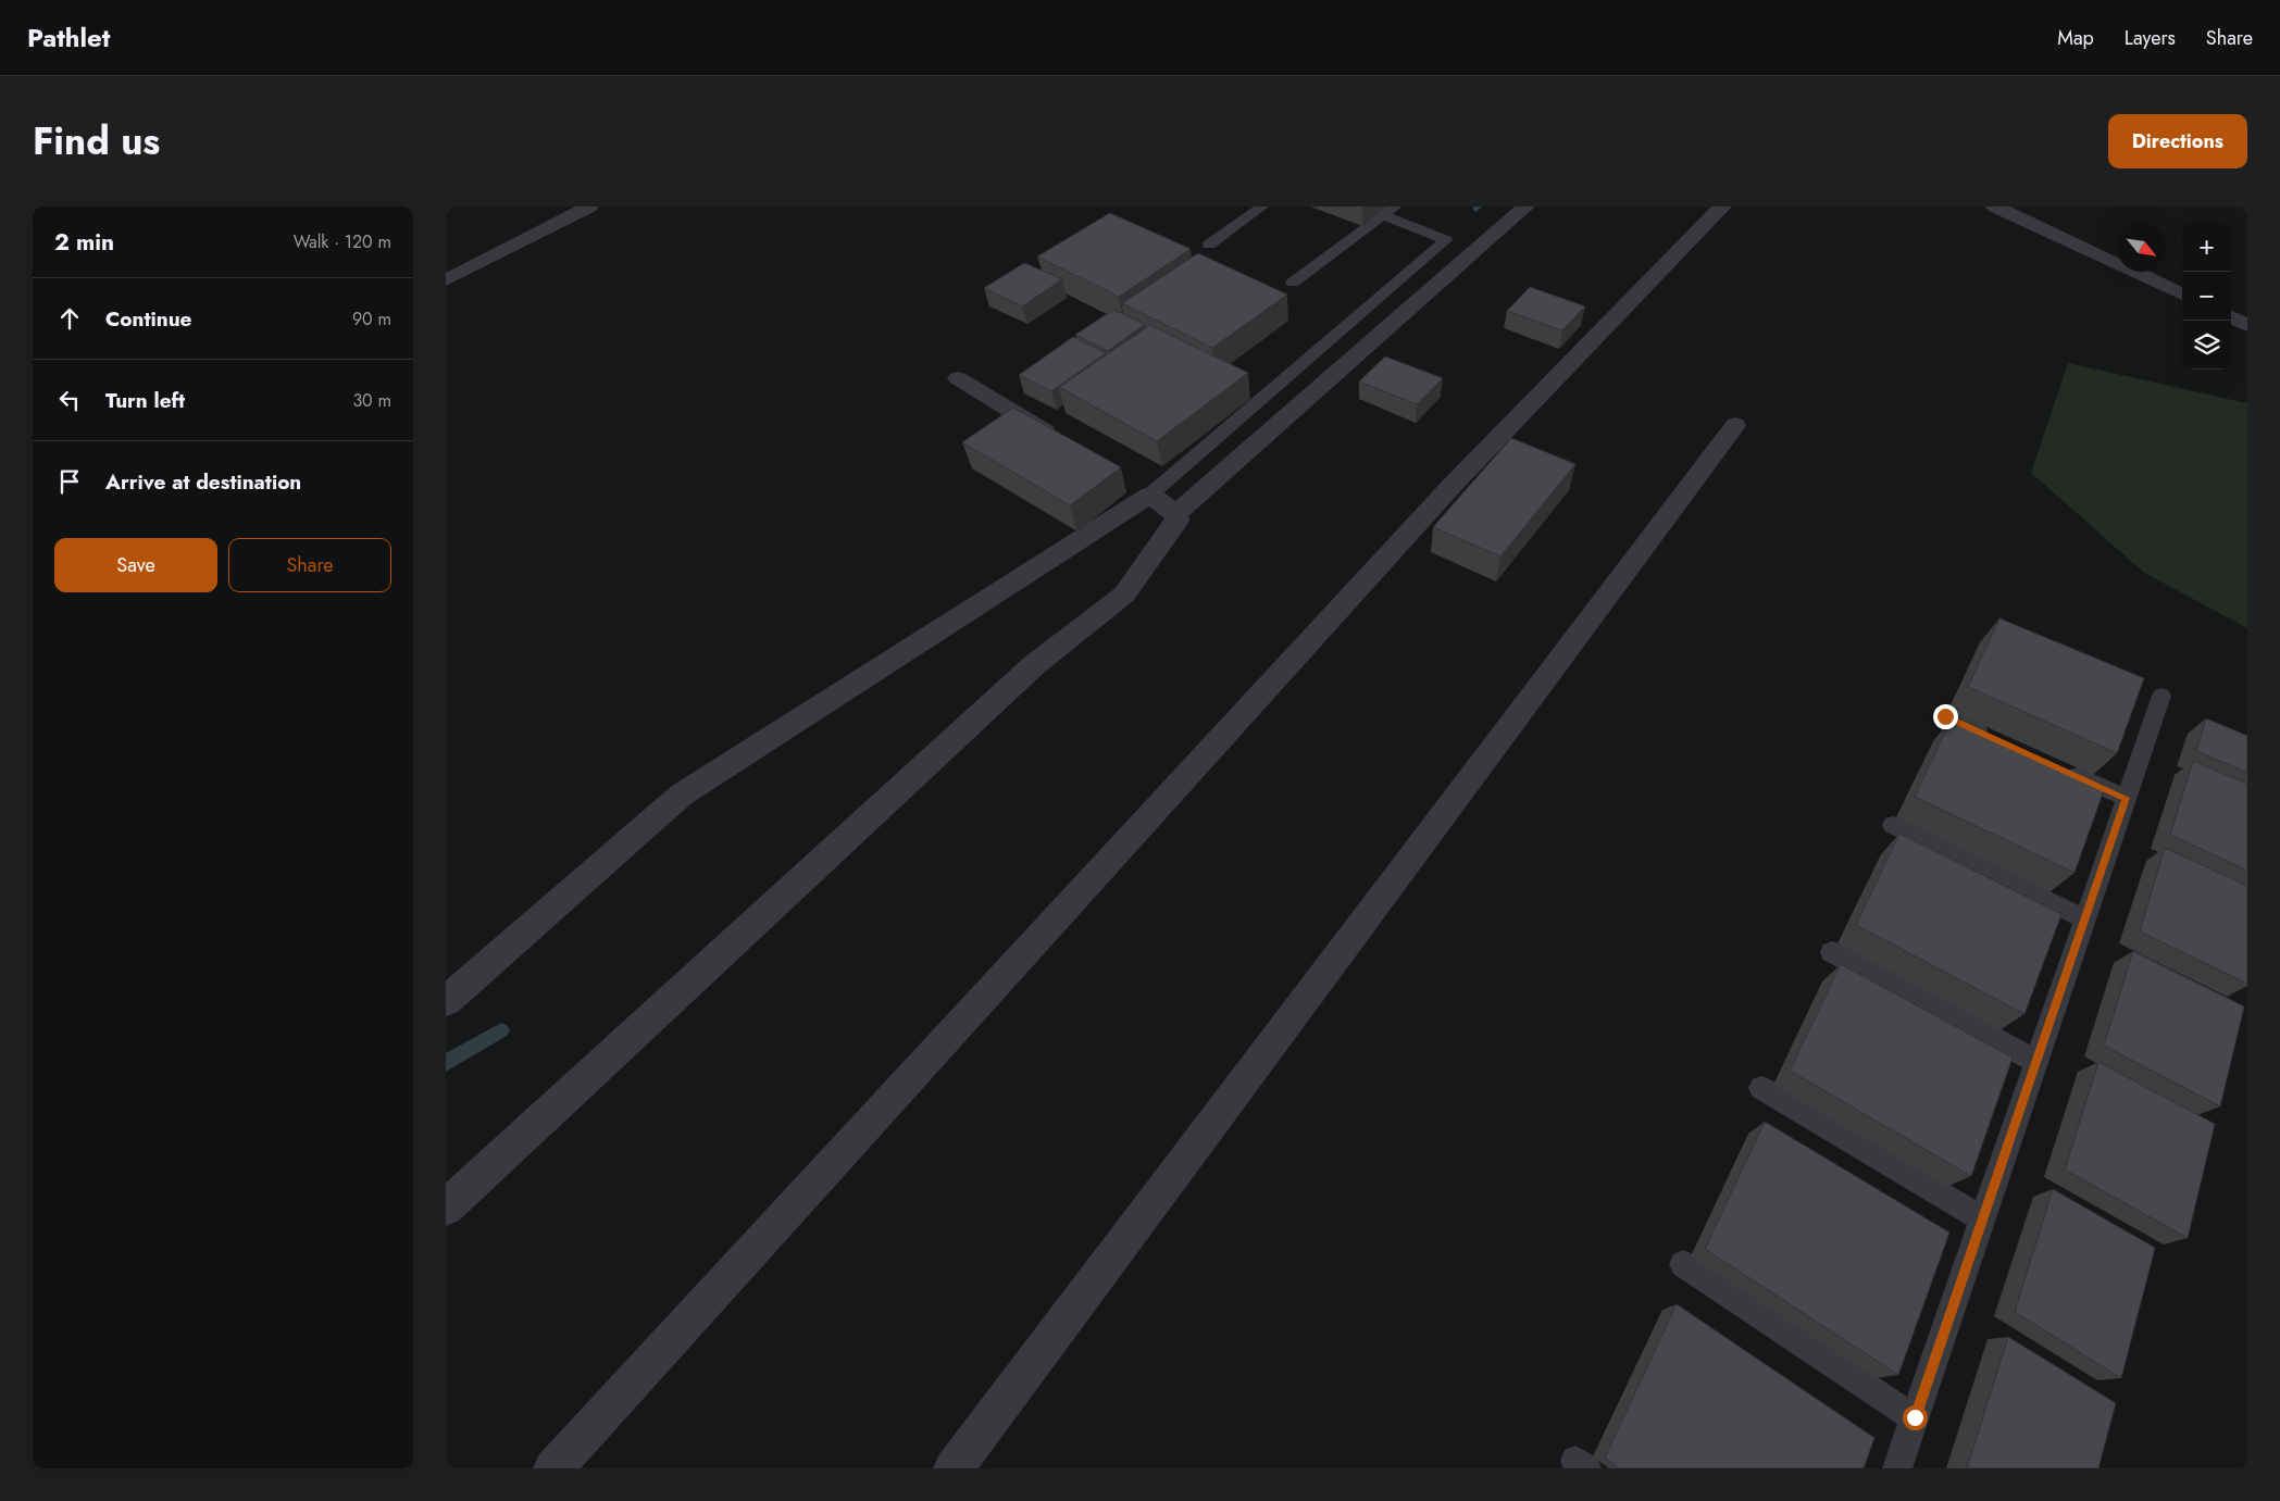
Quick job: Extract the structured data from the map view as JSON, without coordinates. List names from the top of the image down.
{
  "north": "bottom right",
  "page": {
    "header": "Pathlet",
    "nav": ["Map", "Layers", "Share"],
    "title": "Find us",
    "buttons": [
      "Directions",
      ["Save", "Share"]
    ],
    "heading": ["2 min", "Walk · 120 m"],
    "map_buttons": ["+", "−"],
    "list": [
      ["Continue", "90 m"],
      ["Turn left", "30 m"],
      "Arrive at destination"
    ]
  }
}
